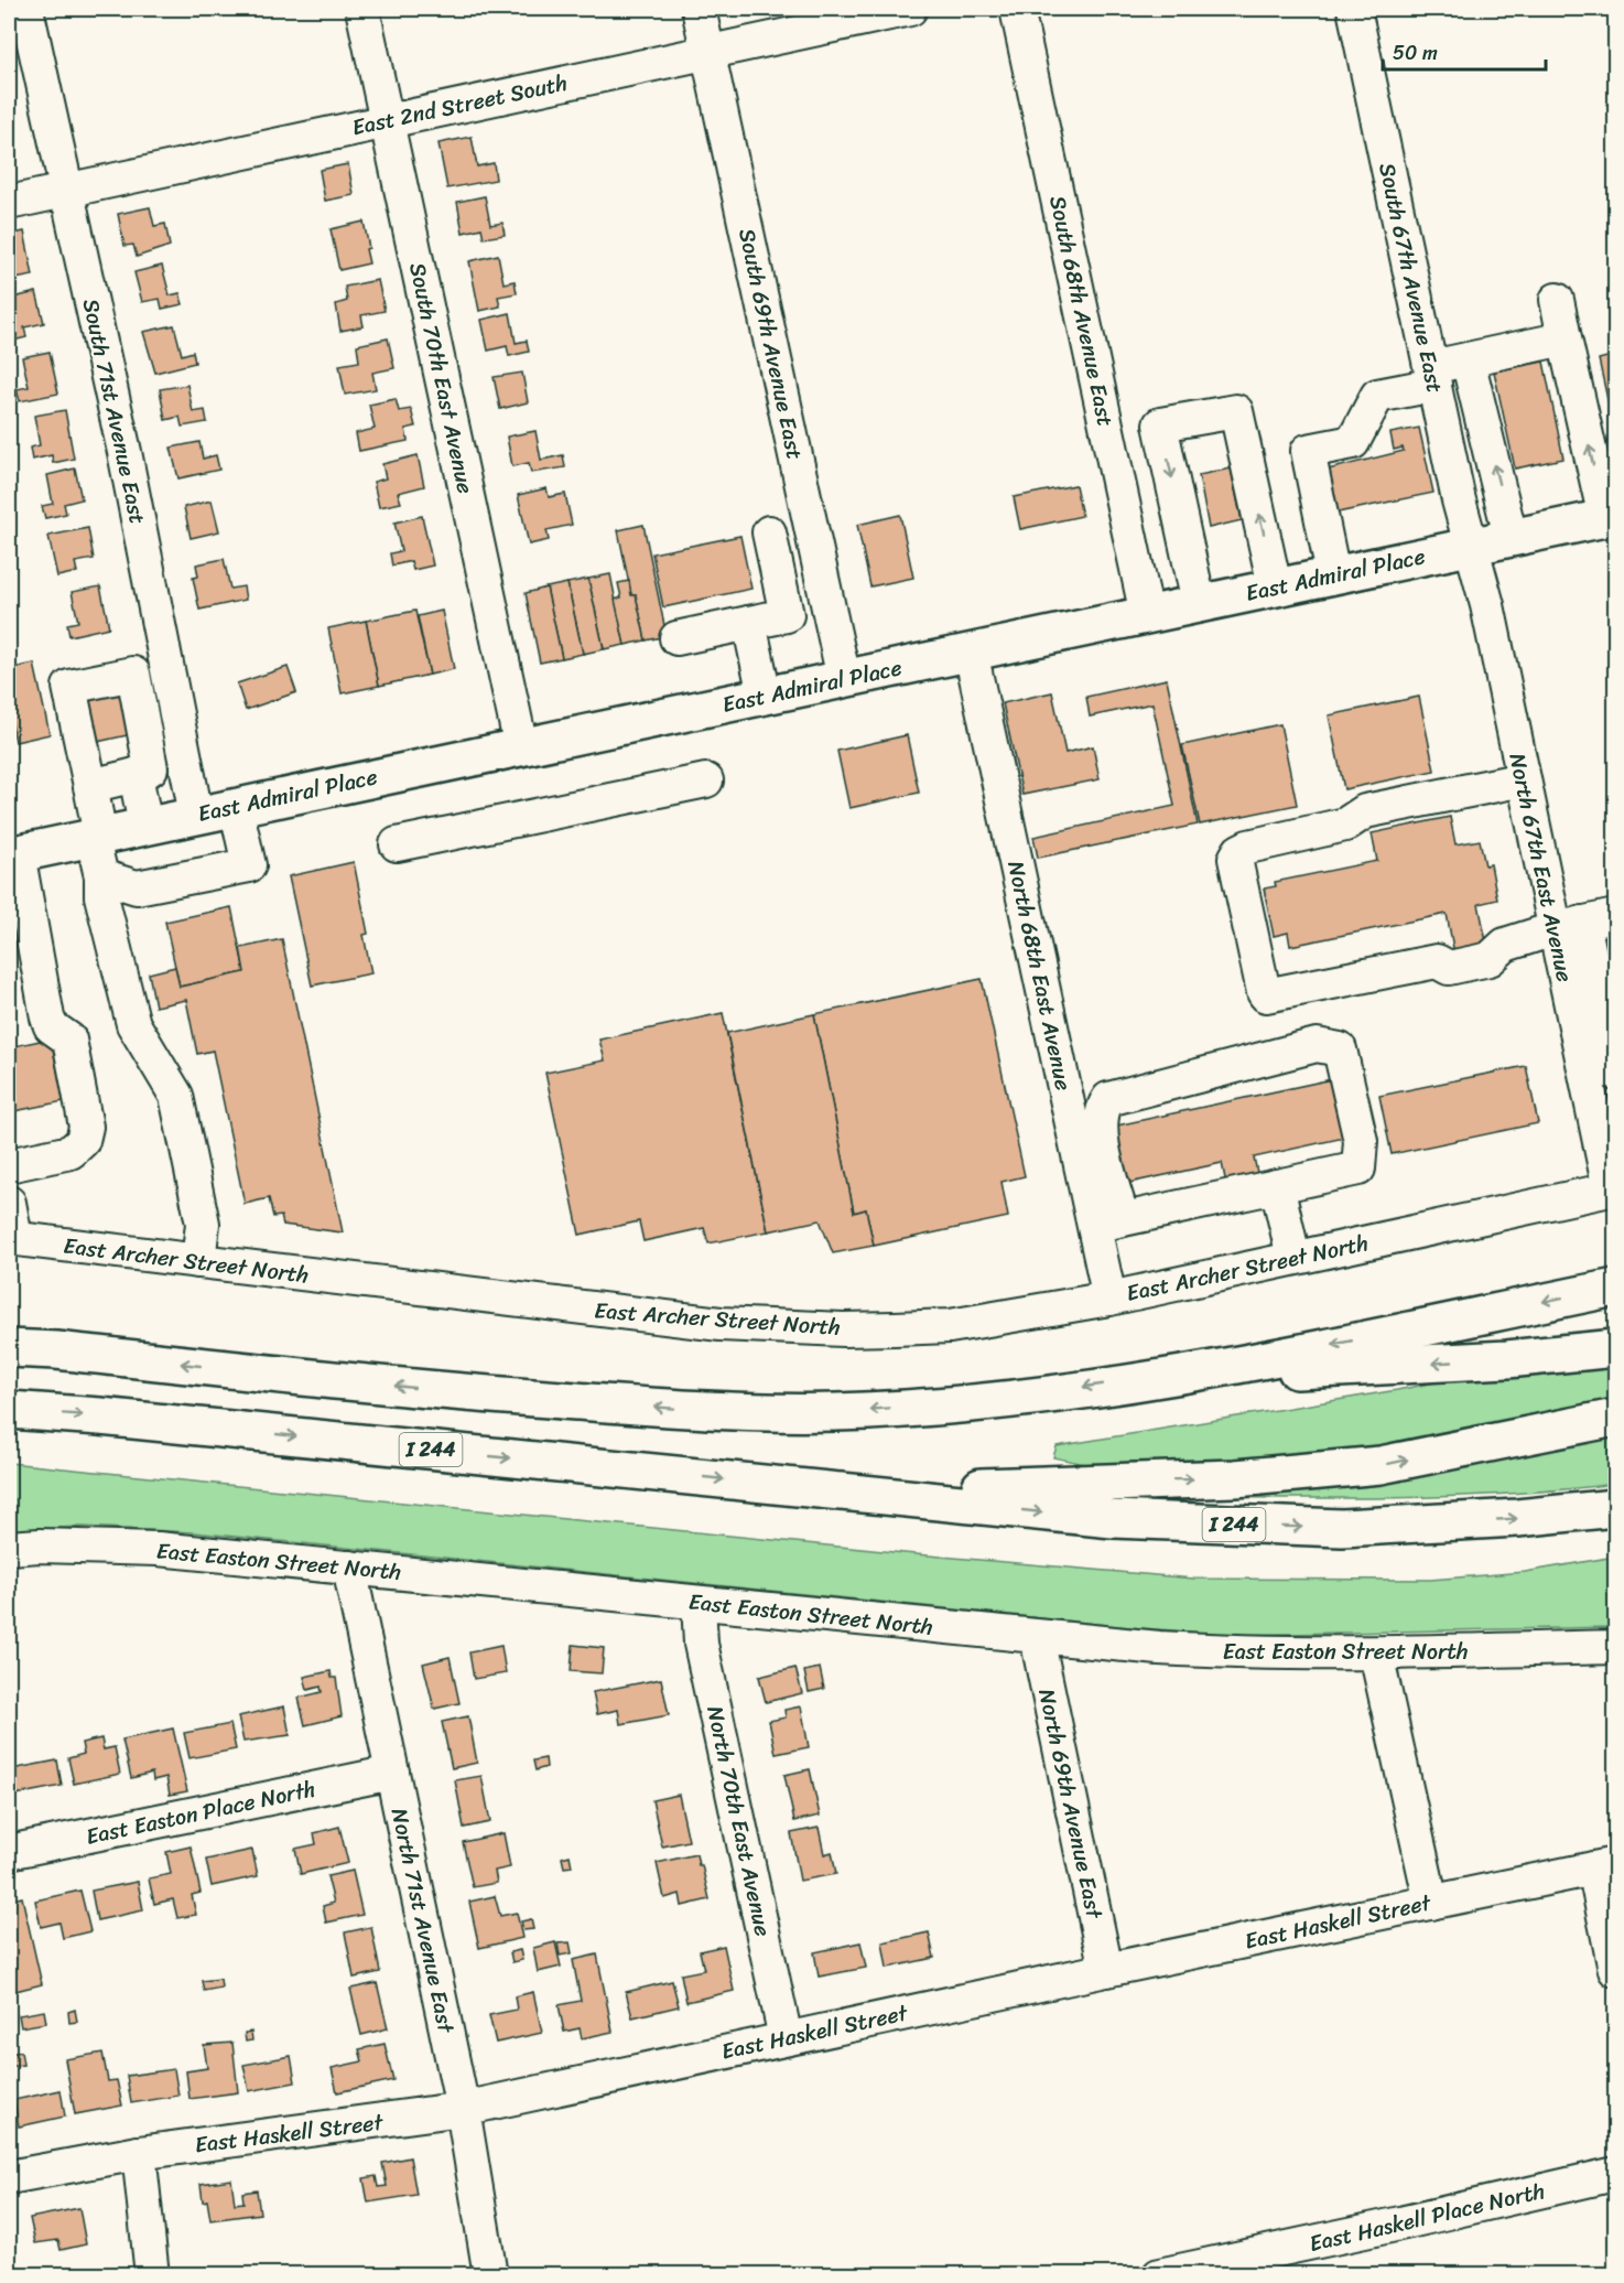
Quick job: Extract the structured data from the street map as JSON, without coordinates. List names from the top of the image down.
{
  "streets": {
    "main road": ["East Admiral Place", "I 244"],
    "street": [
      "East 2nd Street South",
      "South 67th Avenue East",
      "South 68th Avenue East",
      "South 69th Avenue East",
      "South 70th East Avenue",
      "South 71st Avenue East",
      "North 67th East Avenue",
      "North 68th East Avenue",
      "East Archer Street North",
      "East Easton Street North",
      "North 69th Avenue East",
      "East Easton Place North",
      "North 70th East Avenue",
      "North 71st Avenue East",
      "East Haskell Street",
      "East Haskell Place North"
    ]
  },
  "crossings": [
    ["East 2nd Street South", "South 69th Avenue East"],
    ["East 2nd Street South", "South 70th East Avenue"],
    ["East 2nd Street South", "South 71st Avenue East"],
    ["South 67th Avenue East", "East Admiral Place"],
    ["South 67th Avenue East", "North 67th East Avenue"],
    ["South 68th Avenue East", "East Admiral Place"],
    ["South 69th Avenue East", "East Admiral Place"],
    ["South 70th East Avenue", "East Admiral Place"],
    ["South 71st Avenue East", "East Admiral Place"],
    ["East Admiral Place", "North 67th East Avenue"],
    ["East Admiral Place", "North 68th East Avenue"],
    ["North 67th East Avenue", "East Archer Street North"],
    ["North 68th East Avenue", "East Archer Street North"],
    ["East Easton Street North", "North 69th Avenue East"],
    ["East Easton Street North", "North 70th East Avenue"],
    ["East Easton Street North", "North 71st Avenue East"],
    ["North 69th Avenue East", "East Haskell Street"],
    ["East Easton Place North", "North 71st Avenue East"],
    ["North 70th East Avenue", "East Haskell Street"],
    ["North 71st Avenue East", "East Haskell Street"]
  ],
  "scale_bar": "50 m"
}
